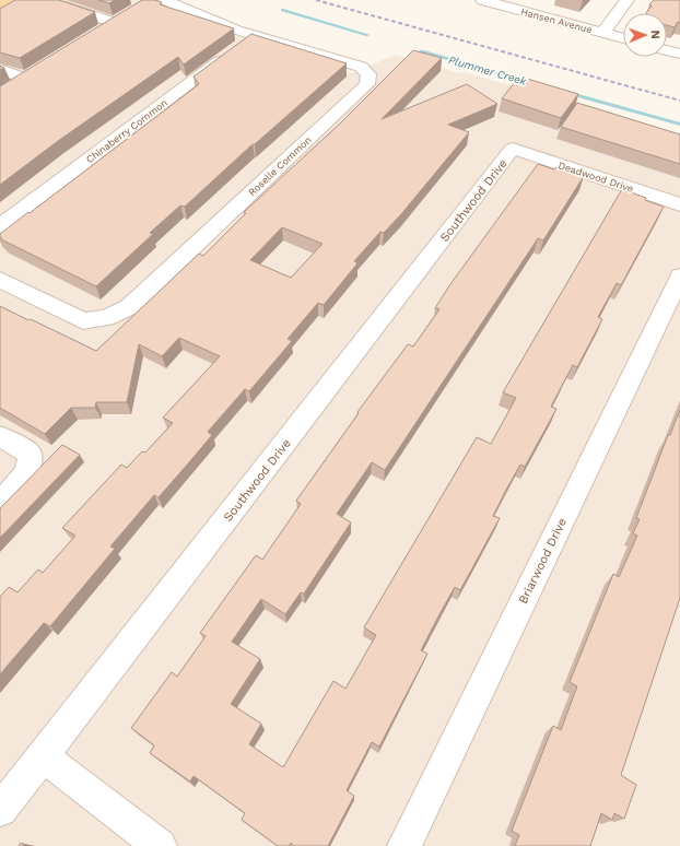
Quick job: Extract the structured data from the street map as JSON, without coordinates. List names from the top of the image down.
{
  "streets": {
    "street": [
      "Hansen Avenue",
      "Chinaberry Common",
      "Roselle Common",
      "Deadwood Drive",
      "Southwood Drive",
      "Briarwood Drive"
    ]
  },
  "crossings": [
    ["Chinaberry Common", "Roselle Common"],
    ["Deadwood Drive", "Southwood Drive"]
  ],
  "water": ["Plummer Creek"],
  "north": "right"
}
